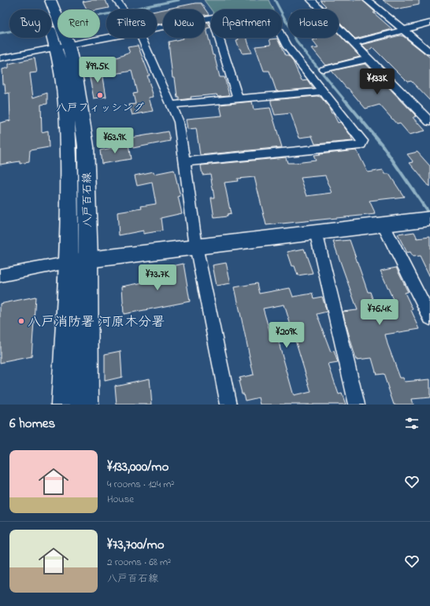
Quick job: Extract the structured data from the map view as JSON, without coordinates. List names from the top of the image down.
{
  "streets": {
    "main road": ["八戸百石線"]
  },
  "places": ["八戸フィッシング", "八戸消防署 河原木分署"],
  "page": {
    "chip": [
      "Buy",
      "Rent",
      "Filters",
      "New",
      "Apartment",
      "House"
    ],
    "price": [
      "¥99.5K",
      "¥133K",
      "¥63.9K",
      "¥73.7K",
      "¥76.4K",
      "¥209K"
    ],
    "heading": "6 homes",
    "list": [
      {
        "name": "¥133,000/mo",
        "note": "4 rooms · 124 m² · House"
      },
      {
        "name": "¥73,700/mo",
        "note": "2 rooms · 68 m² · 八戸百石線"
      }
    ]
  }
}
